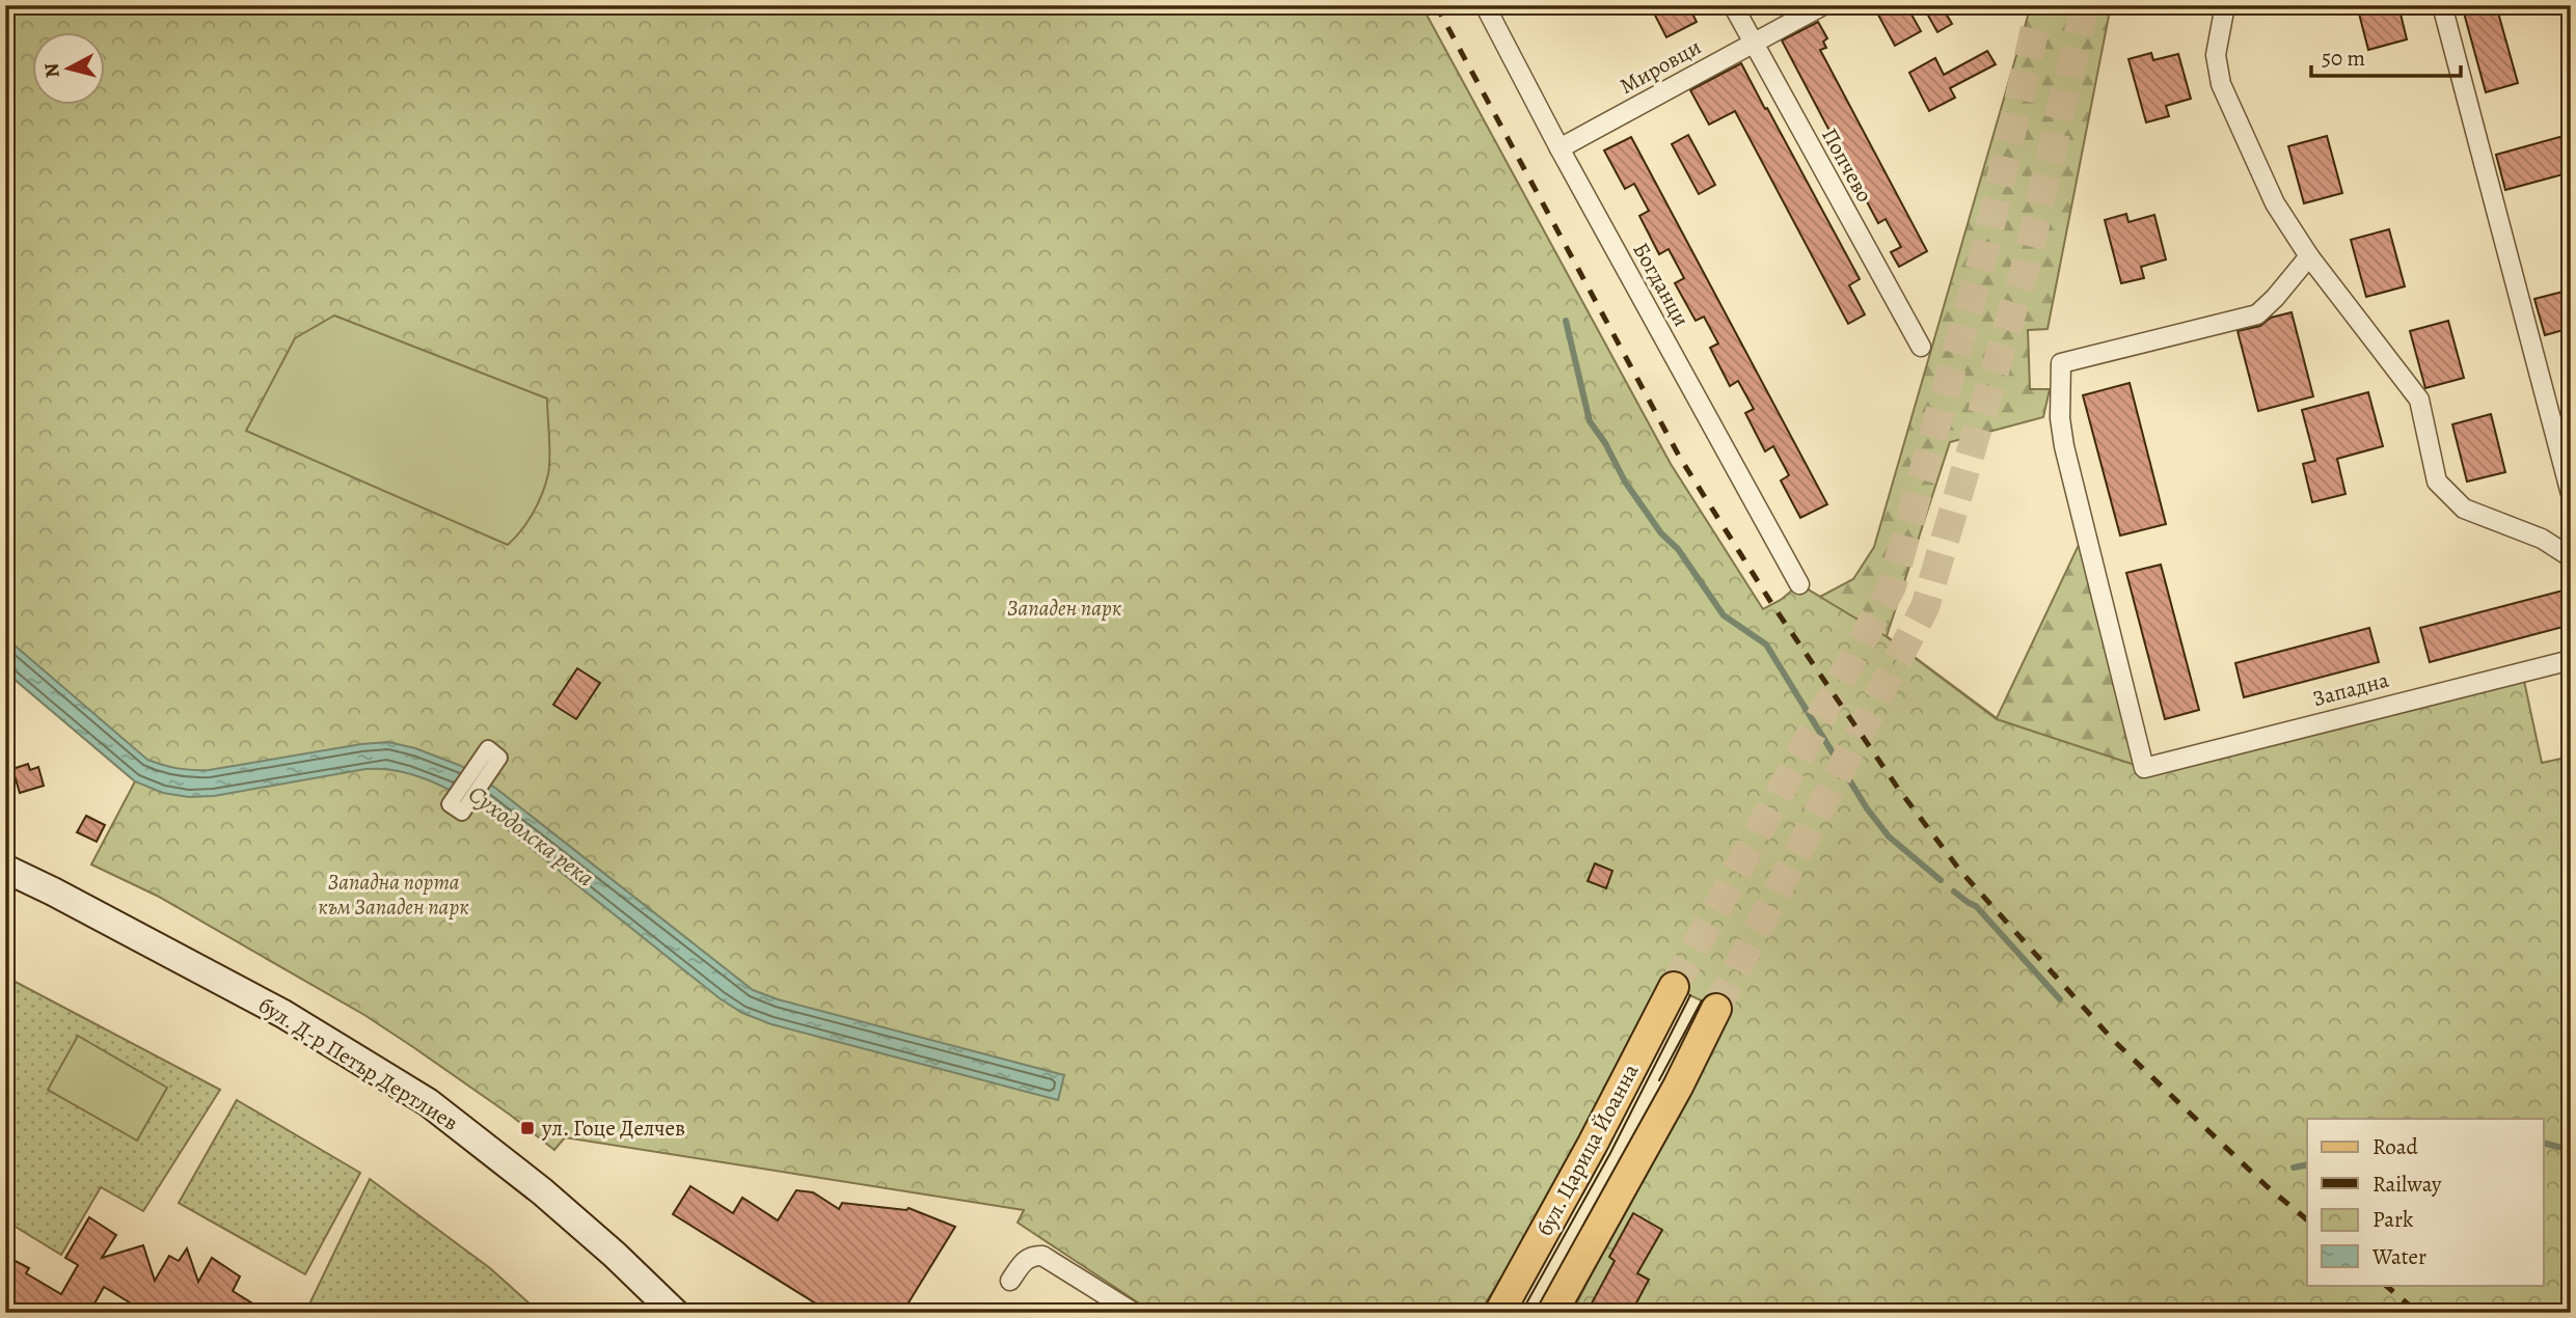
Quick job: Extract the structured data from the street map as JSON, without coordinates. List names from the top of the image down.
{
  "streets": {
    "main road": ["бул. Д-р Петър Дертлиев", "бул. Царица Йоанна"],
    "street": [
      "Мировци",
      "Попчево",
      "Богданци",
      "Западна"
    ]
  },
  "crossings": [
    ["Мировци", "Попчево"],
    ["Мировци", "Богданци"]
  ],
  "water": ["Суходолска река"],
  "parks": ["Западен парк", "Западна порта към Западен парк"],
  "places": {
    "transit": ["ул. Гоце Делчев"]
  },
  "legend": [
    "Road",
    "Railway",
    "Park",
    "Water"
  ],
  "scale_bar": "50 m",
  "north": "left"
}
